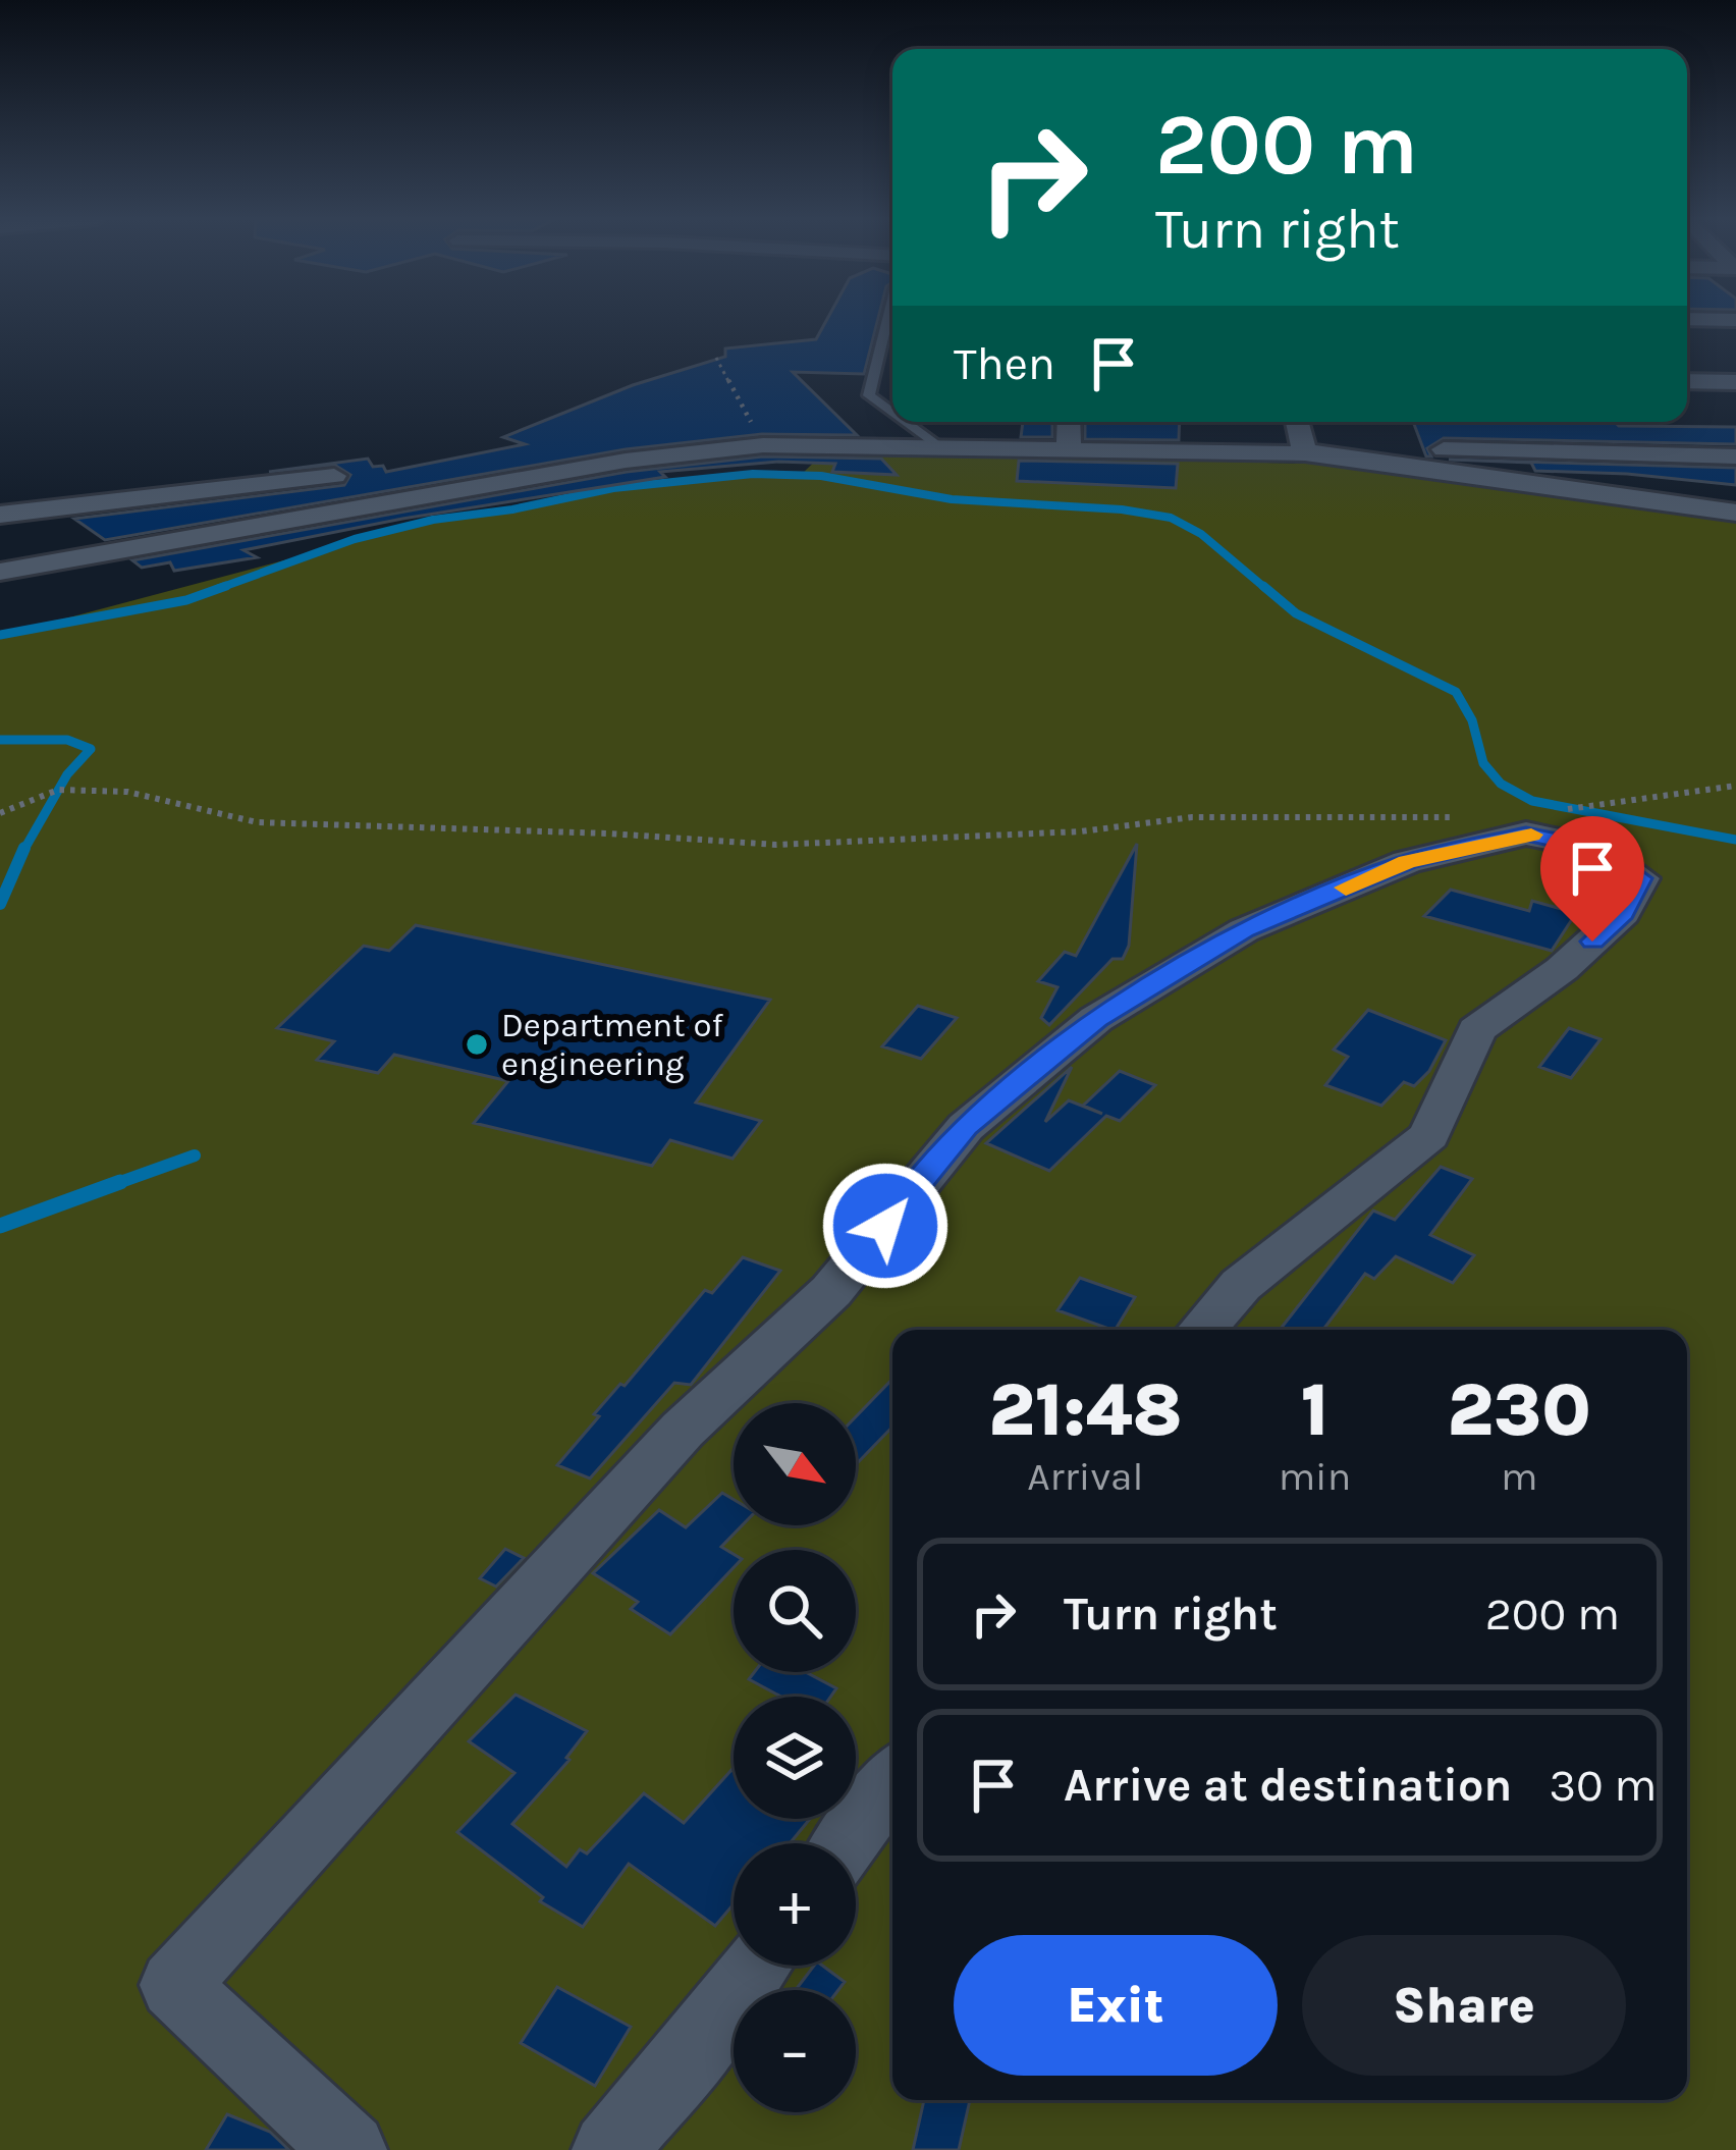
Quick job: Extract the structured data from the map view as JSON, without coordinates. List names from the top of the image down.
{
  "places": ["Department of engineering"],
  "north": "bottom right",
  "page": {
    "turn": ["200 m", "Turn right"],
    "then": "Then",
    "eta": [
      "21:48",
      "Arrival",
      "1",
      "min",
      "230",
      "m"
    ],
    "map_buttons": ["+", "−"],
    "list": [
      {
        "name": "Turn right",
        "value": "200 m"
      },
      {
        "name": "Arrive at destination",
        "value": "30 m"
      }
    ],
    "buttons": ["Exit", "Share"]
  }
}
